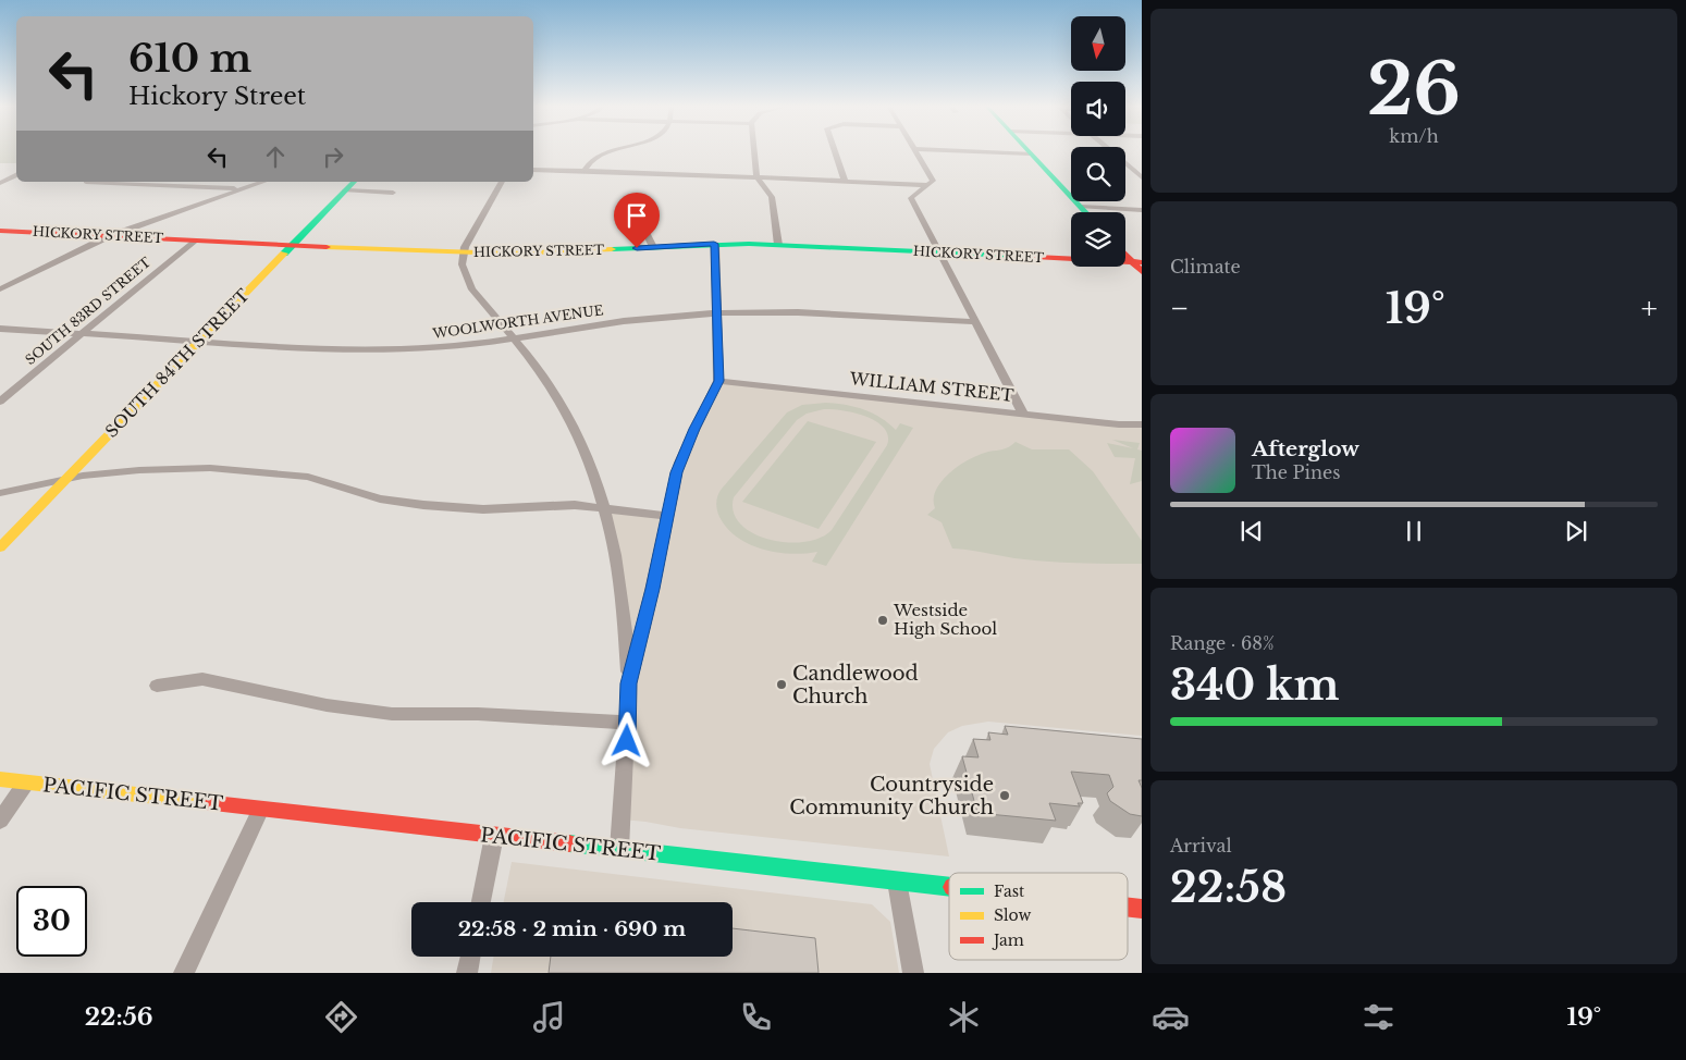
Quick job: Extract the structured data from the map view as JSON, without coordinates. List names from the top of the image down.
{
  "streets": {
    "main road": ["HICKORY STREET", "SOUTH 84TH STREET", "PACIFIC STREET"],
    "street": ["SOUTH 83RD STREET", "WOOLWORTH AVENUE", "WILLIAM STREET"]
  },
  "crossings": [
    ["HICKORY STREET", "SOUTH 83RD STREET"],
    ["HICKORY STREET", "SOUTH 84TH STREET"],
    ["SOUTH 83RD STREET", "WOOLWORTH AVENUE"],
    ["WOOLWORTH AVENUE", "SOUTH 84TH STREET"]
  ],
  "places": ["Westside High School", "Candlewood Church", "Countryside Community Church"],
  "legend": ["Fast", "Slow", "Jam"],
  "north": "bottom",
  "page": {
    "tile": [
      ["26", "km/h"],
      "Climate",
      ["Range · 68%", "340 km"],
      ["Arrival", "22:58"]
    ],
    "turn": ["610 m", "Hickory Street"],
    "heat": ["−", "19°", "+"],
    "song": ["Afterglow", "The Pines"],
    "limit": "30",
    "trip": "22:58 · 2 min · 690 m",
    "tabs": ["22:56", "19°"]
  }
}
